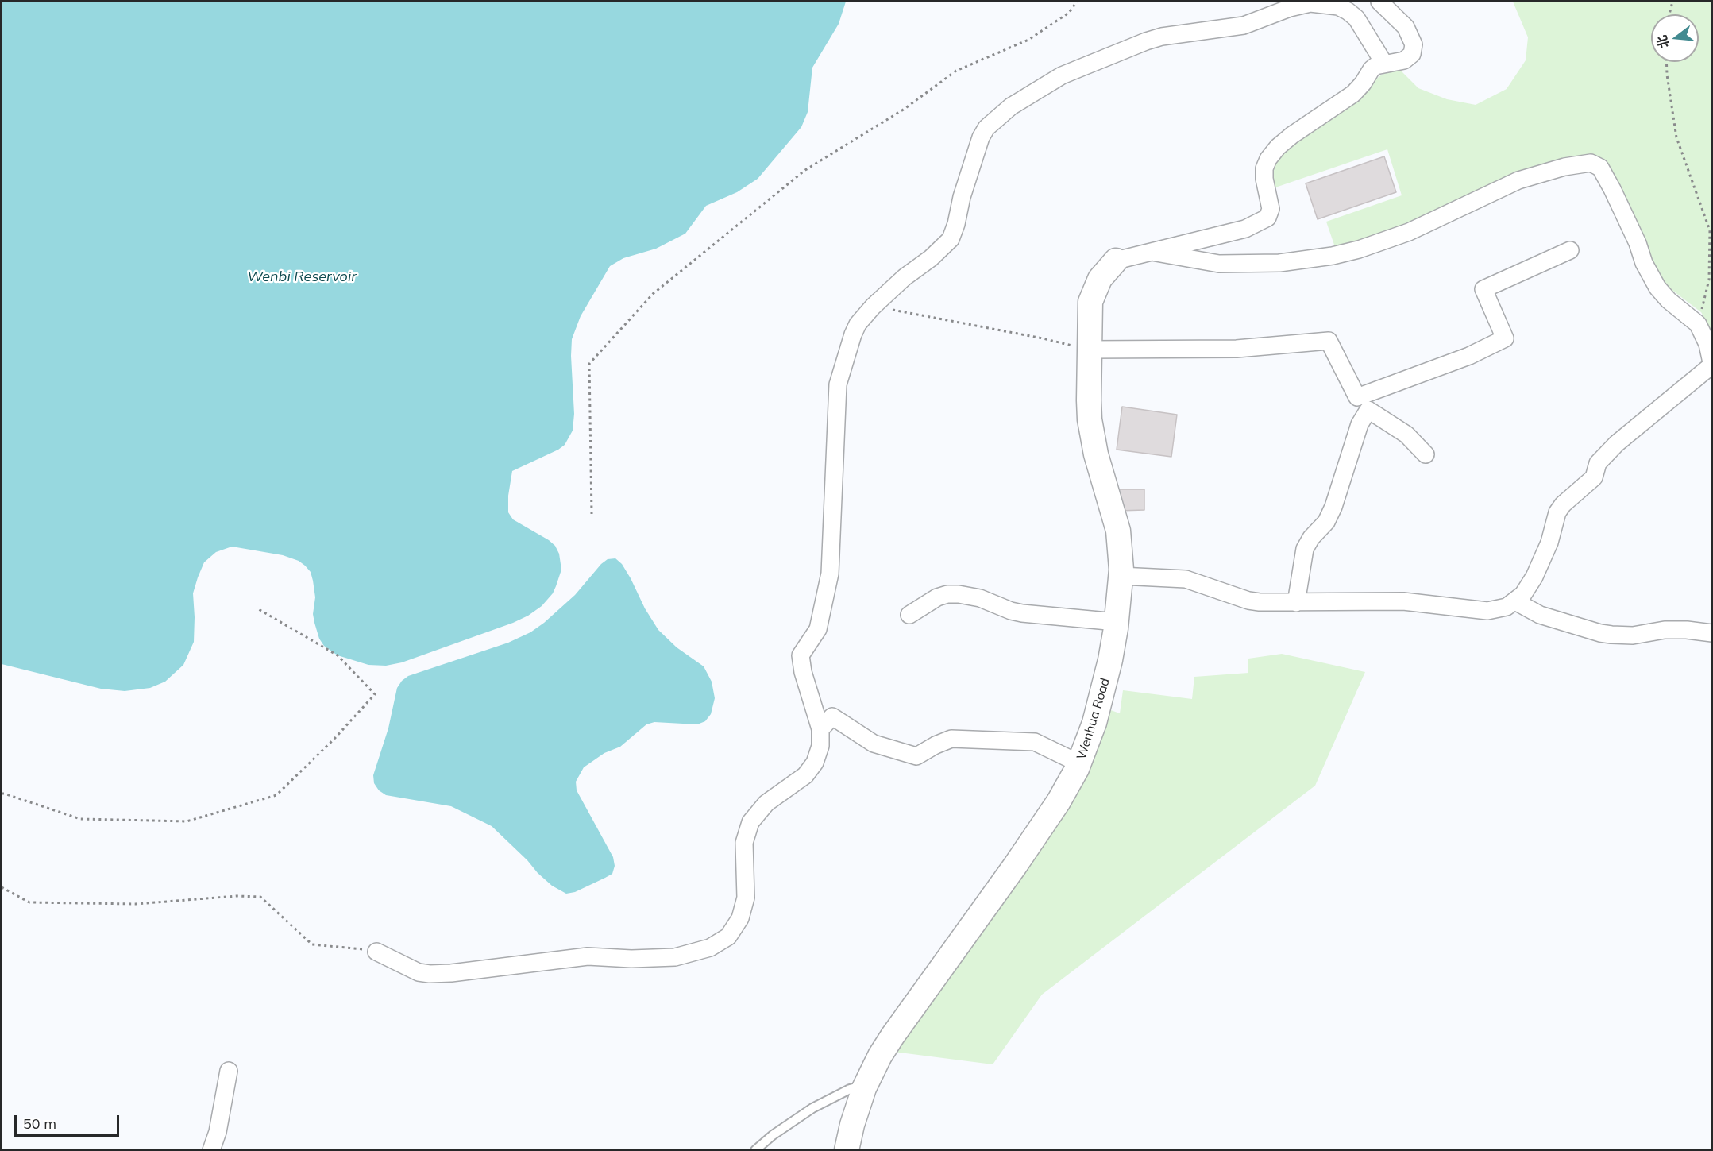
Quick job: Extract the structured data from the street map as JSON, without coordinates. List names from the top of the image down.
{
  "streets": {
    "street": ["Wenhua Road"]
  },
  "water": ["Wenbi Reservoir"],
  "scale_bar": "50 m",
  "north": "left"
}
